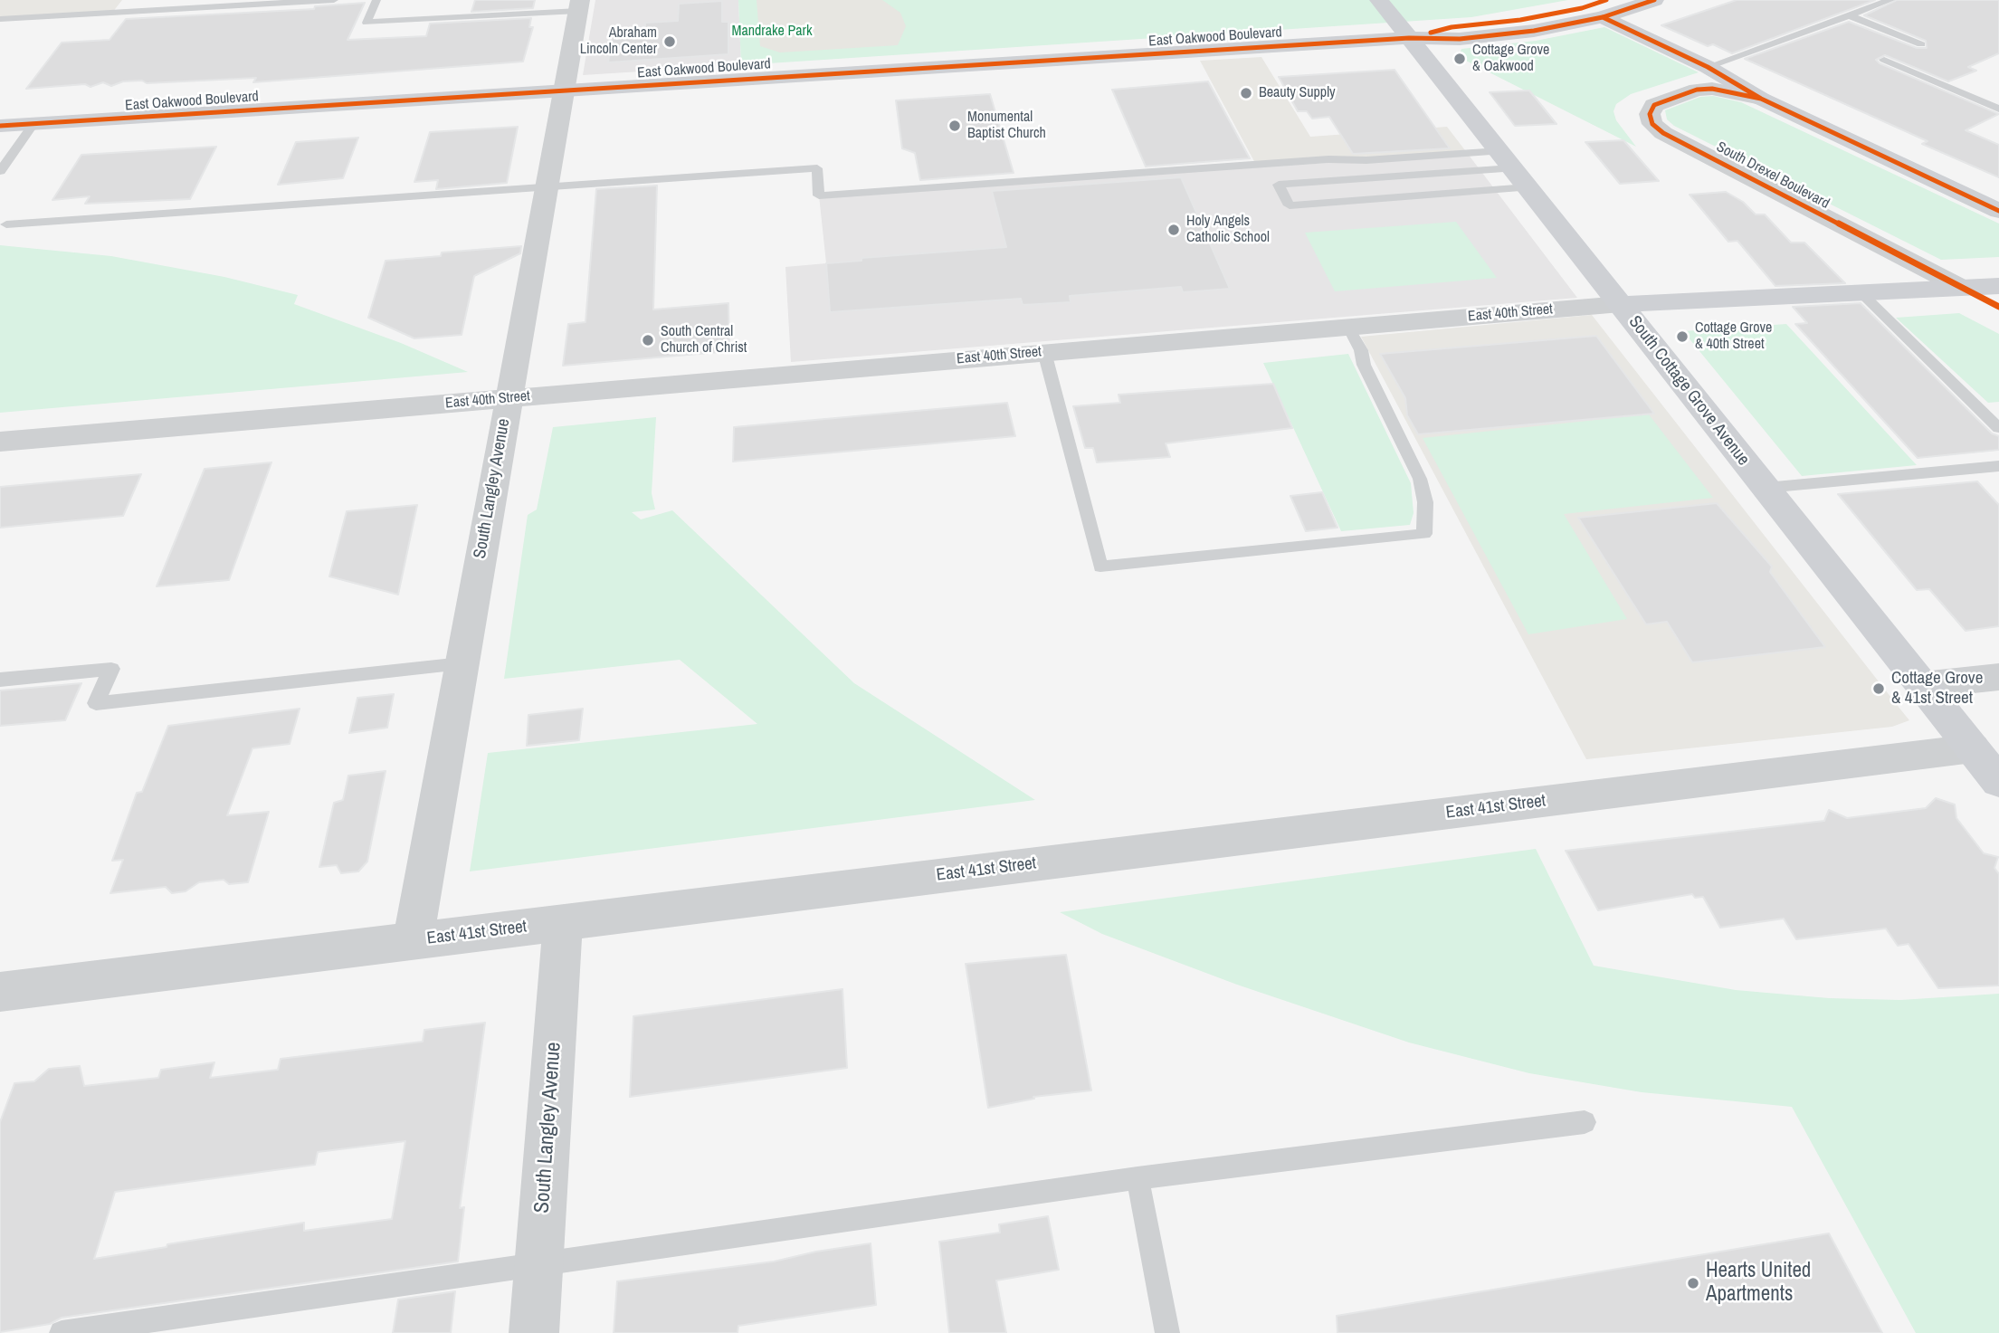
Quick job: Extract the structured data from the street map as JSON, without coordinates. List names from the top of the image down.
{
  "streets": {
    "street": [
      "East Oakwood Boulevard",
      "South Drexel Boulevard",
      "East 40th Street",
      "South Cottage Grove Avenue",
      "South Langley Avenue",
      "East 41st Street"
    ]
  },
  "crossings": [
    ["East Oakwood Boulevard", "South Drexel Boulevard"],
    ["East Oakwood Boulevard", "South Cottage Grove Avenue"],
    ["East Oakwood Boulevard", "South Langley Avenue"],
    ["South Drexel Boulevard", "East 40th Street"],
    ["East 40th Street", "South Cottage Grove Avenue"],
    ["East 40th Street", "South Langley Avenue"],
    ["South Cottage Grove Avenue", "East 41st Street"],
    ["South Langley Avenue", "East 41st Street"]
  ],
  "parks": ["Mandrake Park"],
  "places": [
    "Abraham Lincoln Center",
    "Cottage Grove & Oakwood",
    "Beauty Supply",
    "Monumental Baptist Church",
    "Holy Angels Catholic School",
    "Cottage Grove & 40th Street",
    "South Central Church of Christ",
    "Cottage Grove & 41st Street",
    "Hearts United Apartments"
  ]
}
